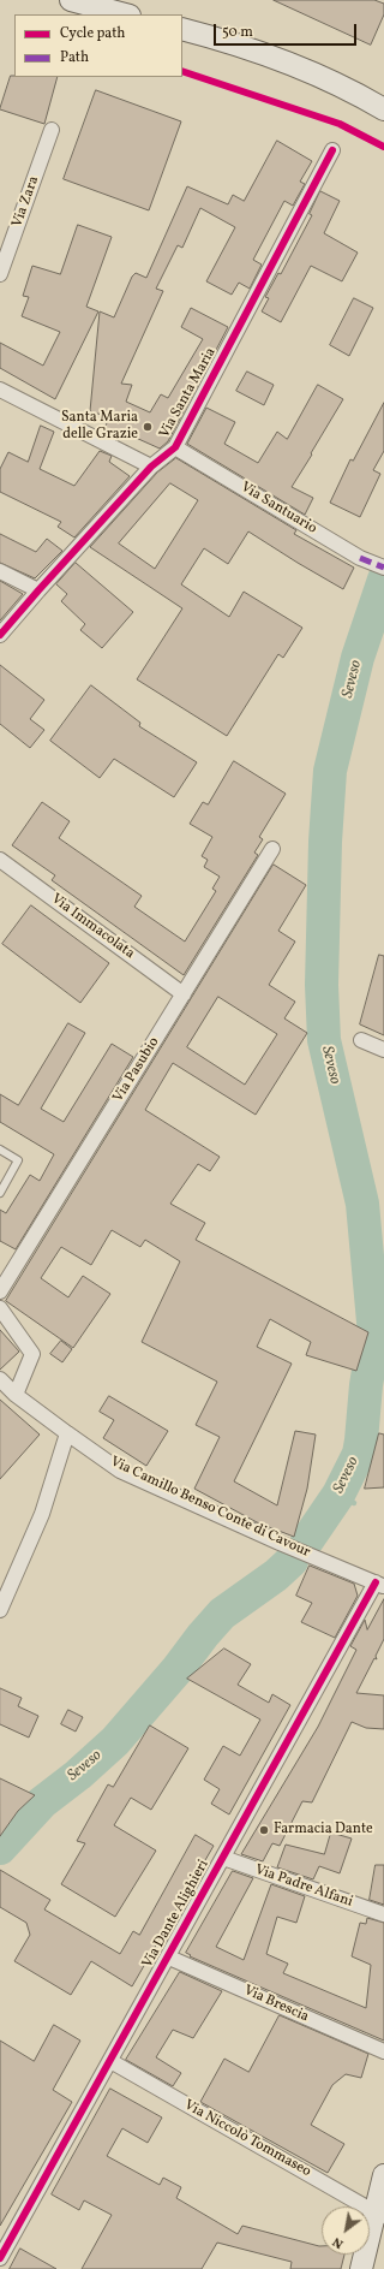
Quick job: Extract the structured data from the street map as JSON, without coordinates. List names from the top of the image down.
{
  "streets": {
    "street": [
      "Via Zara",
      "Via Santa Maria",
      "Via Santuario",
      "Via Immacolata",
      "Via Pasubio",
      "Via Camillo Benso Conte di Cavour",
      "Via Padre Alfani",
      "Via Dante Alighieri",
      "Via Brescia",
      "Via Niccolò Tommaseo"
    ]
  },
  "crossings": [
    ["Via Santa Maria", "Via Santuario"],
    ["Via Immacolata", "Via Pasubio"],
    ["Via Camillo Benso Conte di Cavour", "Via Dante Alighieri"],
    ["Via Padre Alfani", "Via Dante Alighieri"],
    ["Via Dante Alighieri", "Via Brescia"],
    ["Via Dante Alighieri", "Via Niccolò Tommaseo"]
  ],
  "water": ["Seveso"],
  "places": ["Santa Maria delle Grazie", "Farmacia Dante"],
  "legend": ["Cycle path", "Path"],
  "scale_bar": "50 m",
  "north": "bottom left"
}
